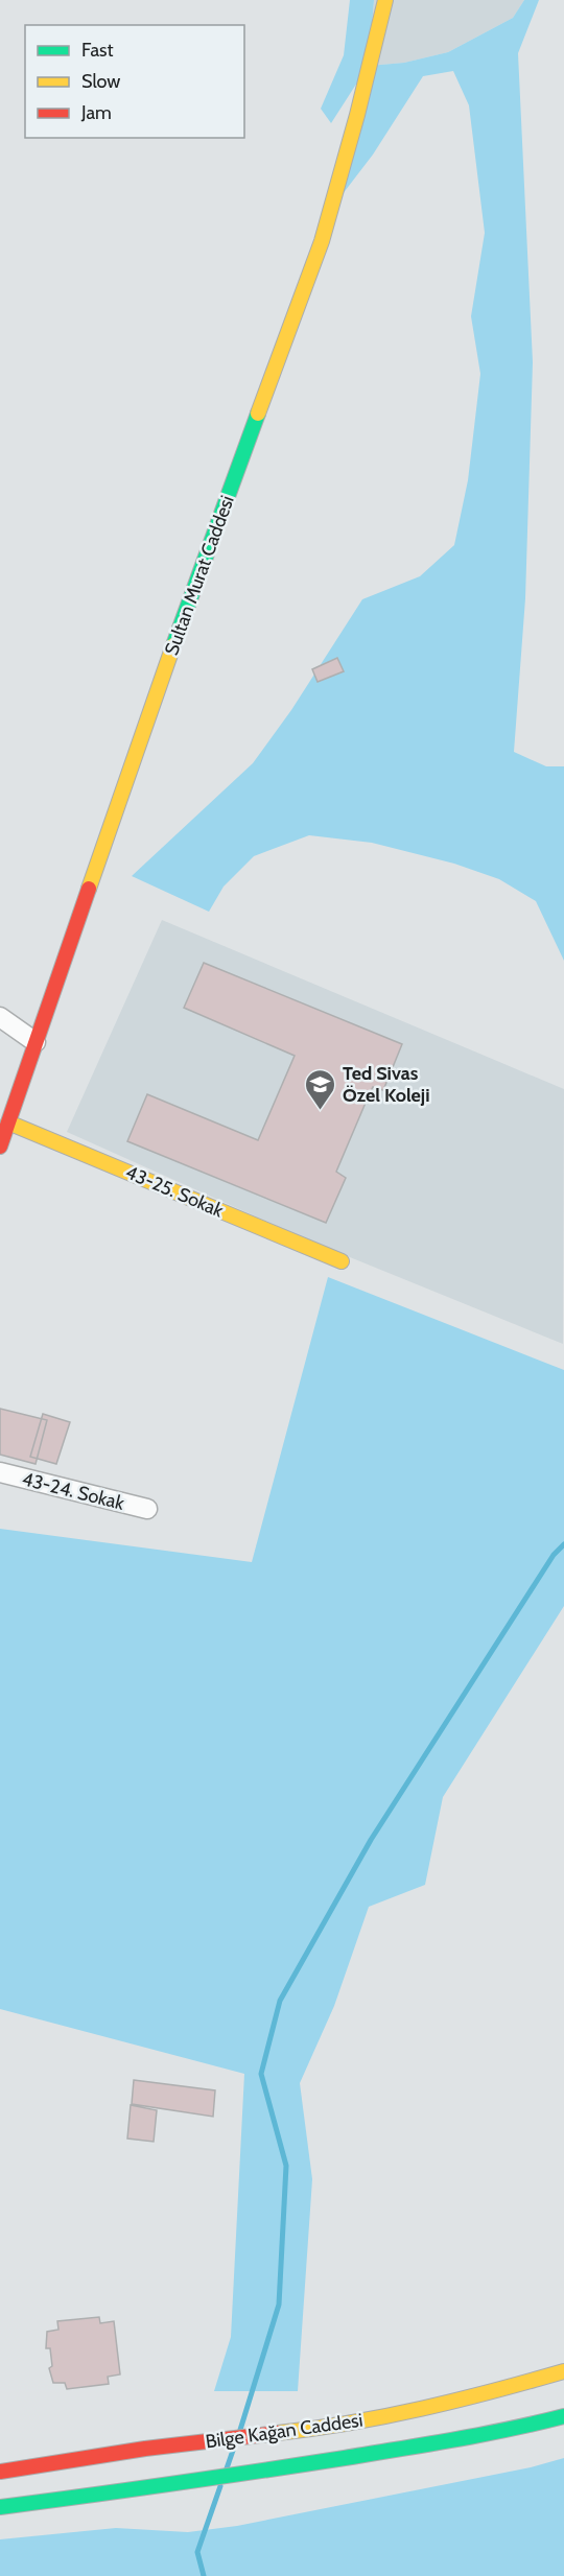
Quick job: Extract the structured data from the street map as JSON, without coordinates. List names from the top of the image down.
{
  "streets": {
    "street": [
      "Sultan Murat Caddesi",
      "43-25. Sokak",
      "43-24. Sokak",
      "Bilge Kağan Caddesi"
    ]
  },
  "crossings": [
    ["Sultan Murat Caddesi", "43-25. Sokak"]
  ],
  "places": {
    "school or university": ["Ted Sivas Özel Koleji"]
  },
  "legend": ["Fast", "Slow", "Jam"]
}
